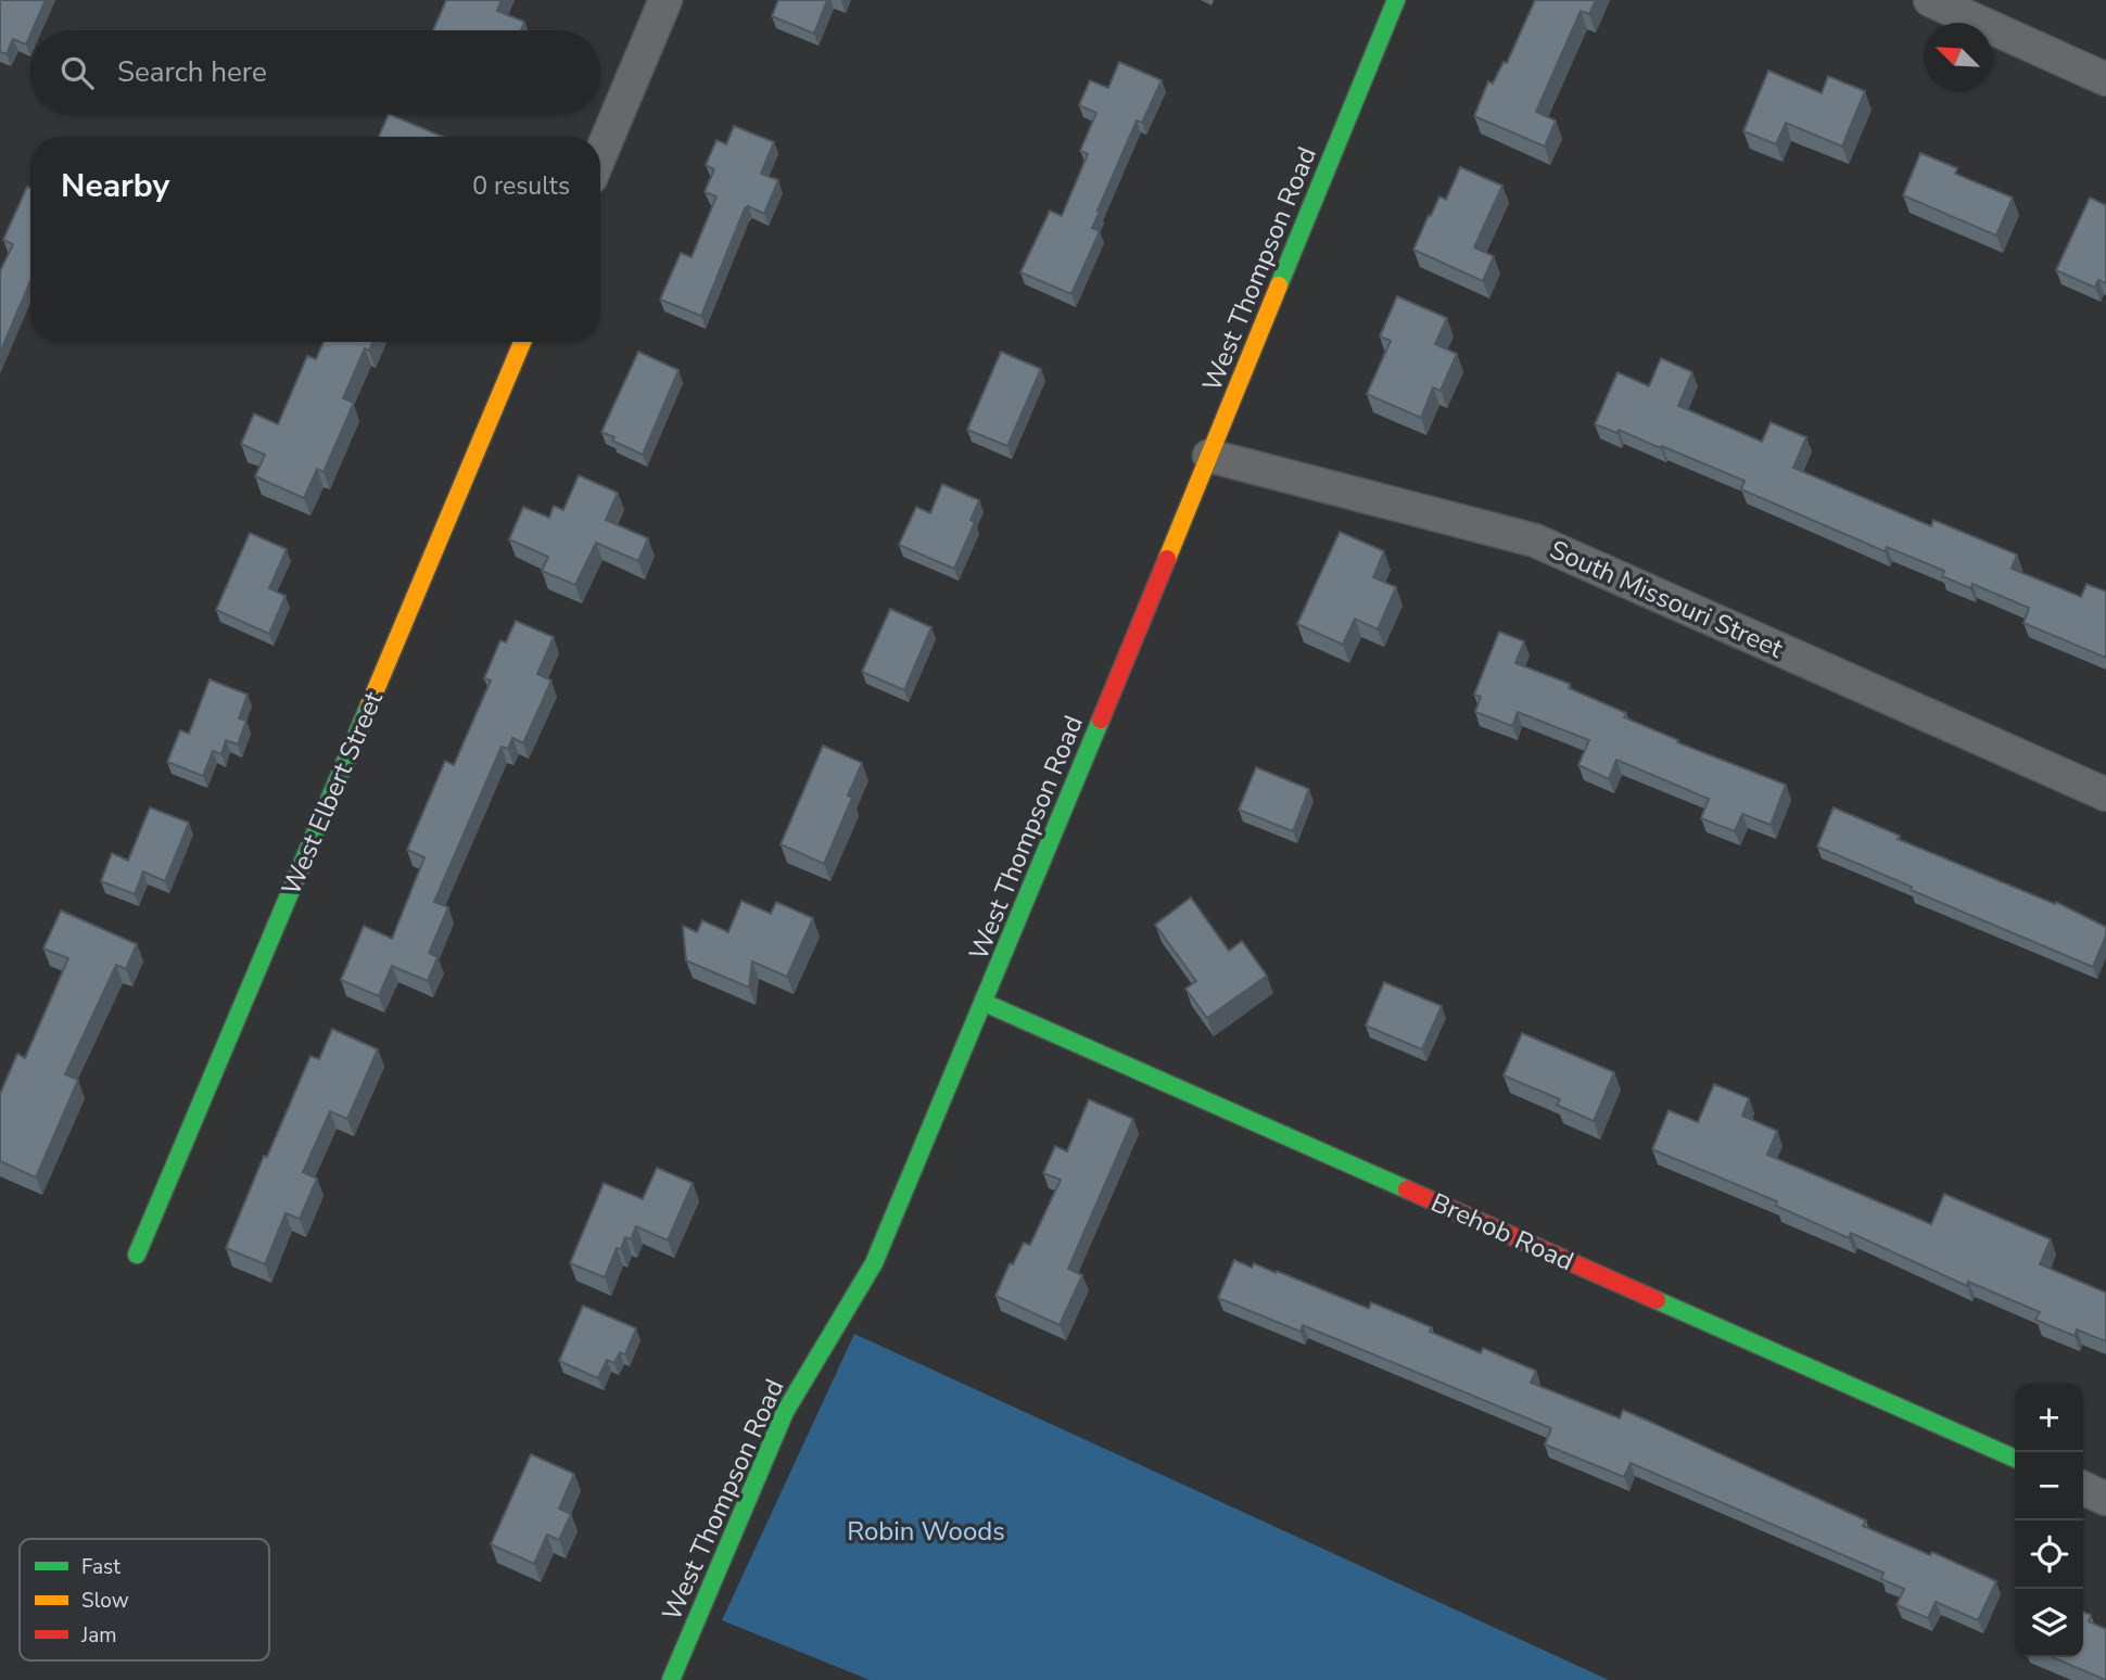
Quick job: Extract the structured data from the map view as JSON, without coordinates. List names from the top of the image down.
{
  "streets": {
    "street": [
      "West Thompson Road",
      "South Missouri Street",
      "West Elbert Street",
      "Brehob Road"
    ]
  },
  "crossings": [
    ["West Thompson Road", "South Missouri Street"],
    ["West Thompson Road", "Brehob Road"]
  ],
  "parks": ["Robin Woods"],
  "legend": ["Fast", "Slow", "Jam"],
  "north": "top left",
  "page": {
    "search": "Search here",
    "heading": ["Nearby", "0 results"],
    "map_buttons": ["+", "−"]
  }
}
